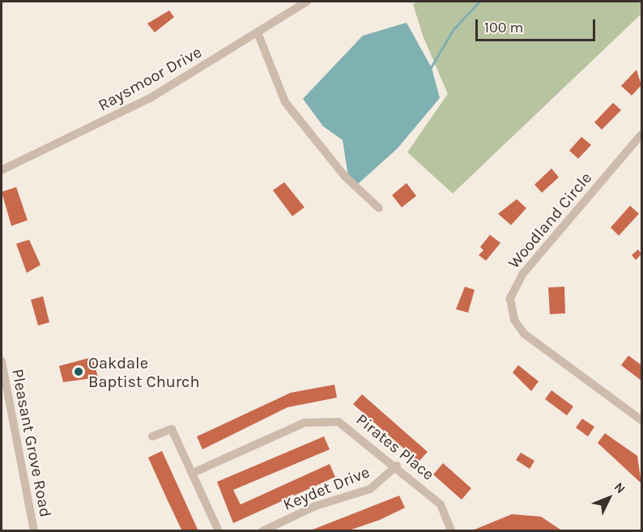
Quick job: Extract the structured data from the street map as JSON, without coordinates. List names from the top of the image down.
{
  "streets": {
    "street": [
      "Raysmoor Drive",
      "Woodland Circle",
      "Pleasant Grove Road",
      "Pirates Place",
      "Keydet Drive"
    ]
  },
  "crossings": [
    ["Pirates Place", "Keydet Drive"]
  ],
  "places": ["Oakdale Baptist Church"],
  "scale_bar": "100 m",
  "north": "top right"
}
